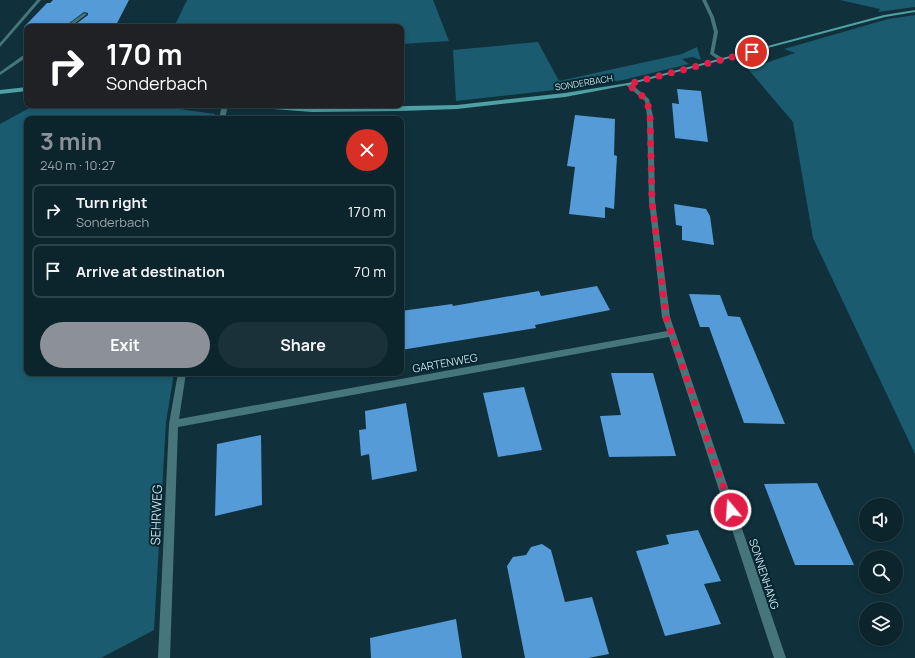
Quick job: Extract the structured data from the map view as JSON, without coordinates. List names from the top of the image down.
{
  "streets": {
    "street": [
      "SONDERBACH",
      "GARTENWEG",
      "SEHRWEG",
      "SONNENHANG"
    ]
  },
  "crossings": [
    ["SONDERBACH", "SONNENHANG"],
    ["GARTENWEG", "SEHRWEG"],
    ["GARTENWEG", "SONNENHANG"]
  ],
  "page": {
    "turn": ["170 m", "Sonderbach"],
    "heading": ["3 min", "240 m · 10:27"],
    "list": [
      {
        "name": "Turn right",
        "note": "Sonderbach",
        "value": "170 m"
      },
      {
        "name": "Arrive at destination",
        "value": "70 m"
      }
    ],
    "buttons": ["Exit", "Share"]
  }
}
